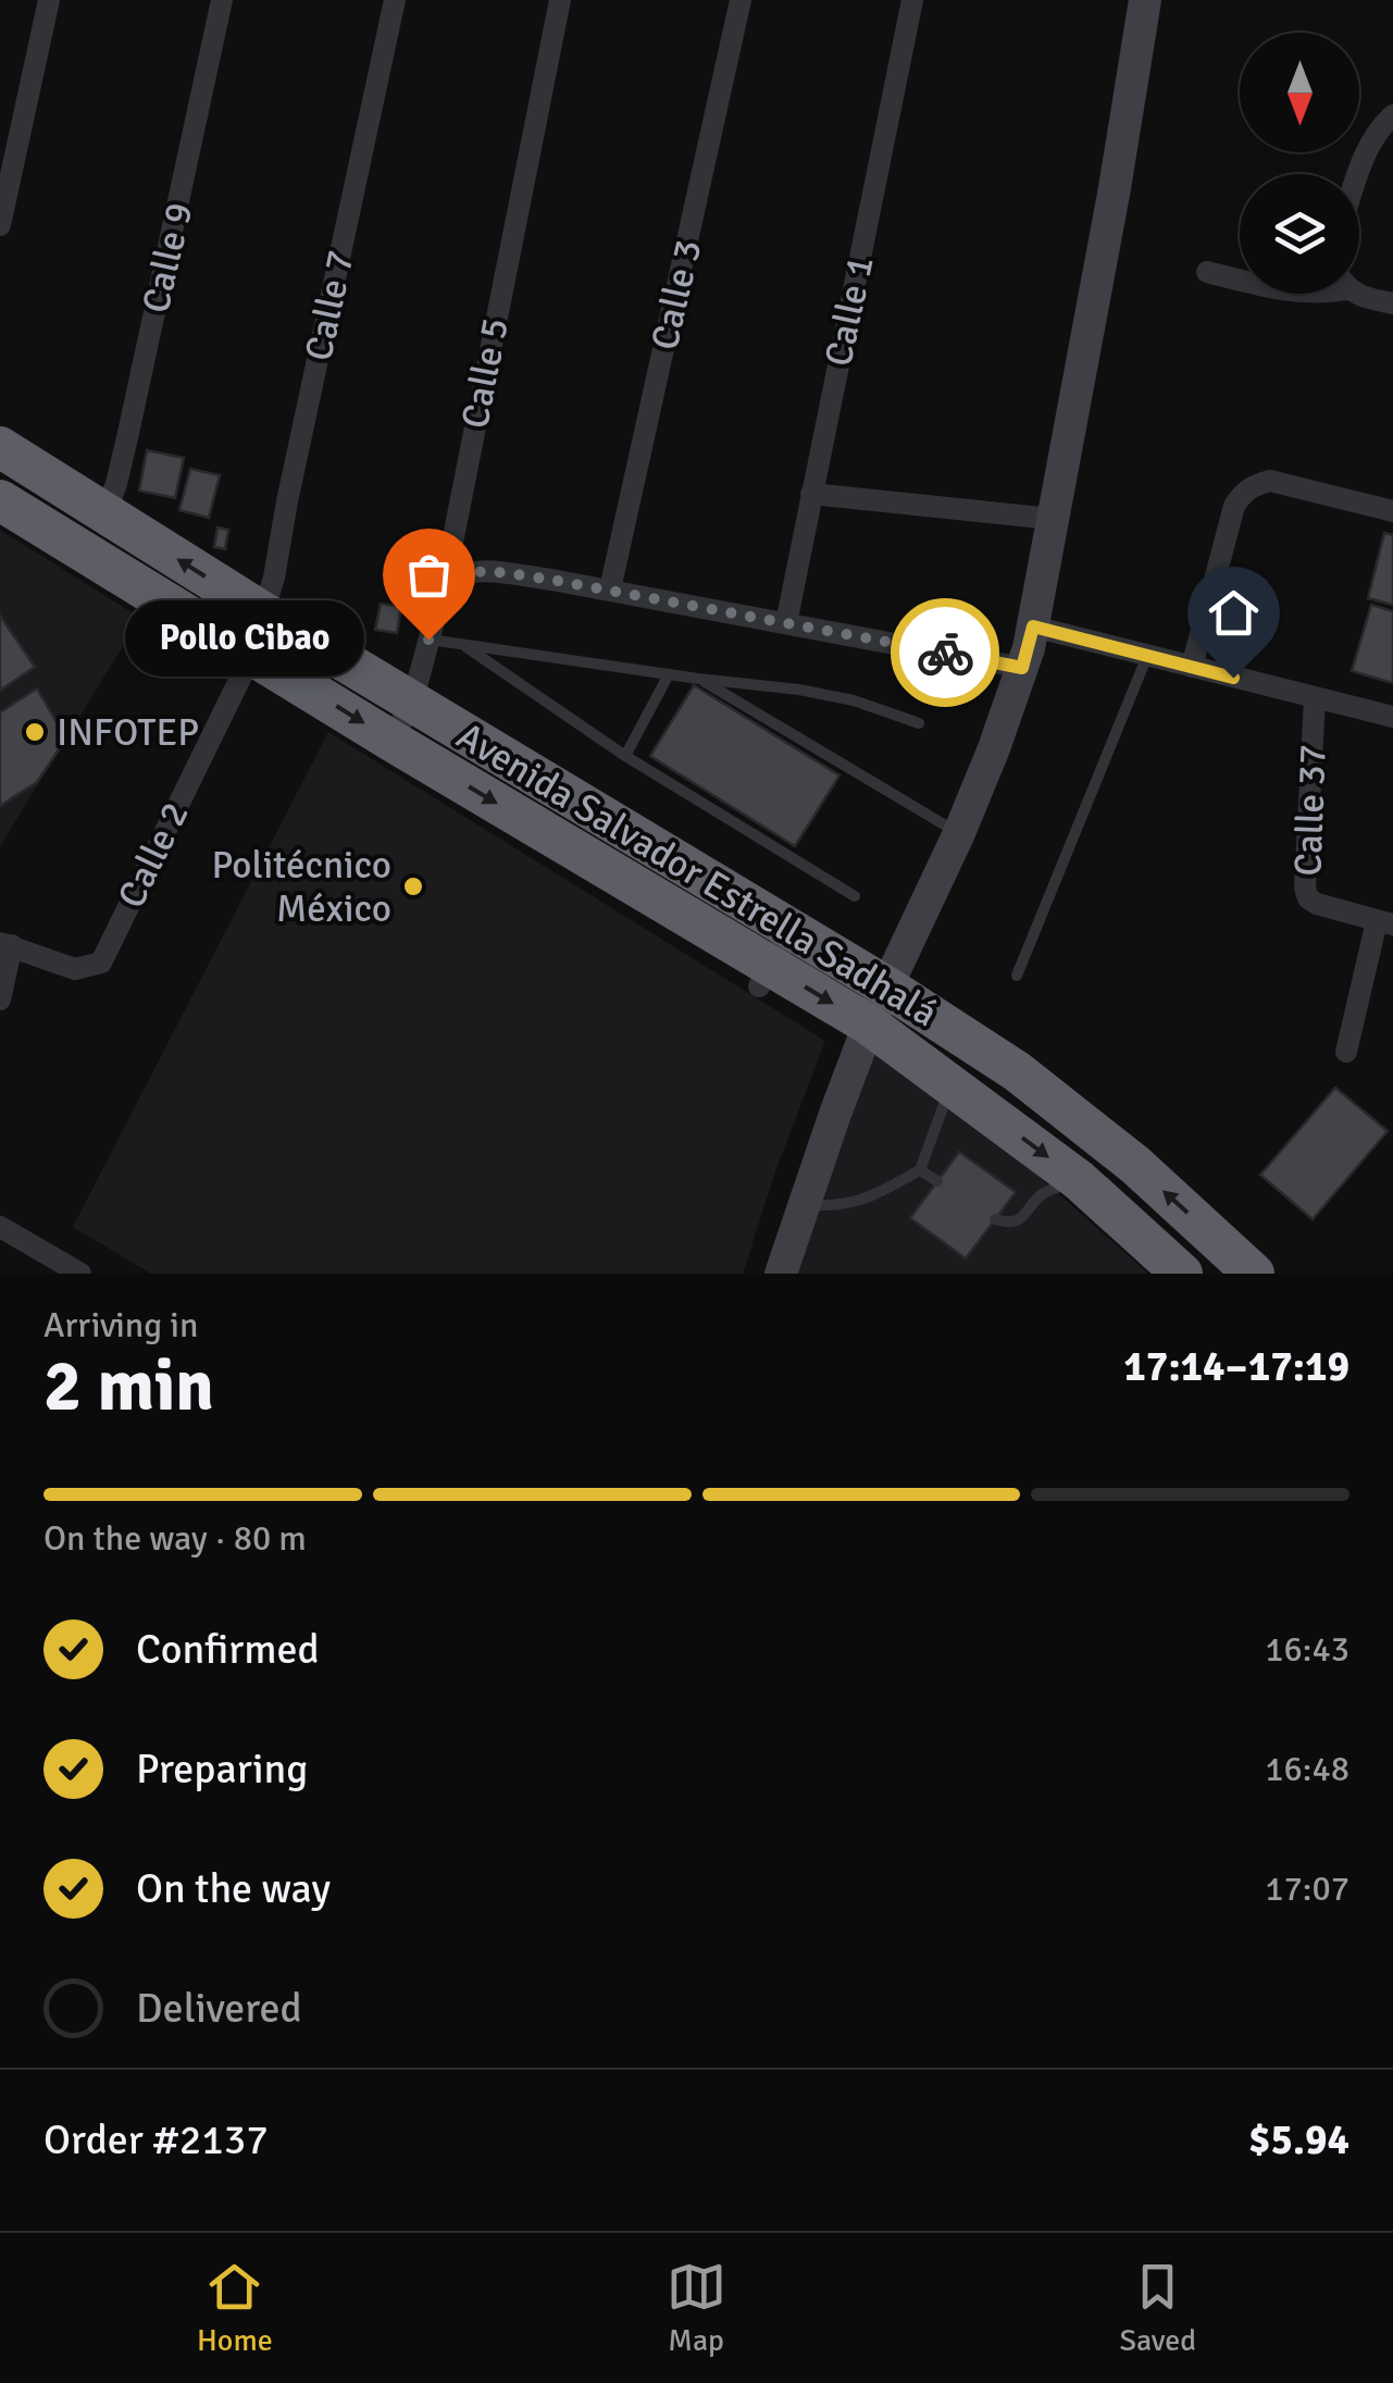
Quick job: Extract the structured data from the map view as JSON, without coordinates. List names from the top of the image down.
{
  "streets": {
    "highway": ["Avenida Salvador Estrella Sadhalá"],
    "street": [
      "Calle 9",
      "Calle 3",
      "Calle 7",
      "Calle 1",
      "Calle 5",
      "Calle 37",
      "Calle 2"
    ]
  },
  "crossings": [
    ["Calle 9", "Avenida Salvador Estrella Sadhalá"],
    ["Calle 7", "Avenida Salvador Estrella Sadhalá"],
    ["Calle 5", "Avenida Salvador Estrella Sadhalá"],
    ["Calle 2", "Avenida Salvador Estrella Sadhalá"]
  ],
  "places": ["Pollo Cibao", "INFOTEP", "Politécnico México"],
  "north": "bottom",
  "page": {
    "bubble": "Pollo Cibao",
    "heading": ["2 min", "Arriving in", "17:14–17:19"],
    "panel": ["Order #2137", "$5.94"],
    "bar": "On the way · 80 m",
    "list": [
      ["Confirmed", "16:43"],
      ["Preparing", "16:48"],
      ["On the way", "17:07"],
      "Delivered"
    ],
    "tabs": ["Home", "Map", "Saved"]
  }
}
